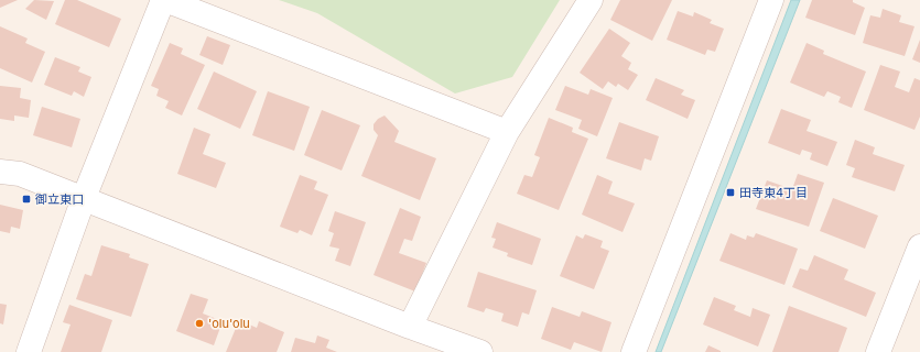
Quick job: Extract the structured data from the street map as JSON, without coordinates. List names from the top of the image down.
{
  "places": {
    "transit": ["田寺東4丁目", "御立東口"],
    "other": ["'olu'olu"]
  }
}
